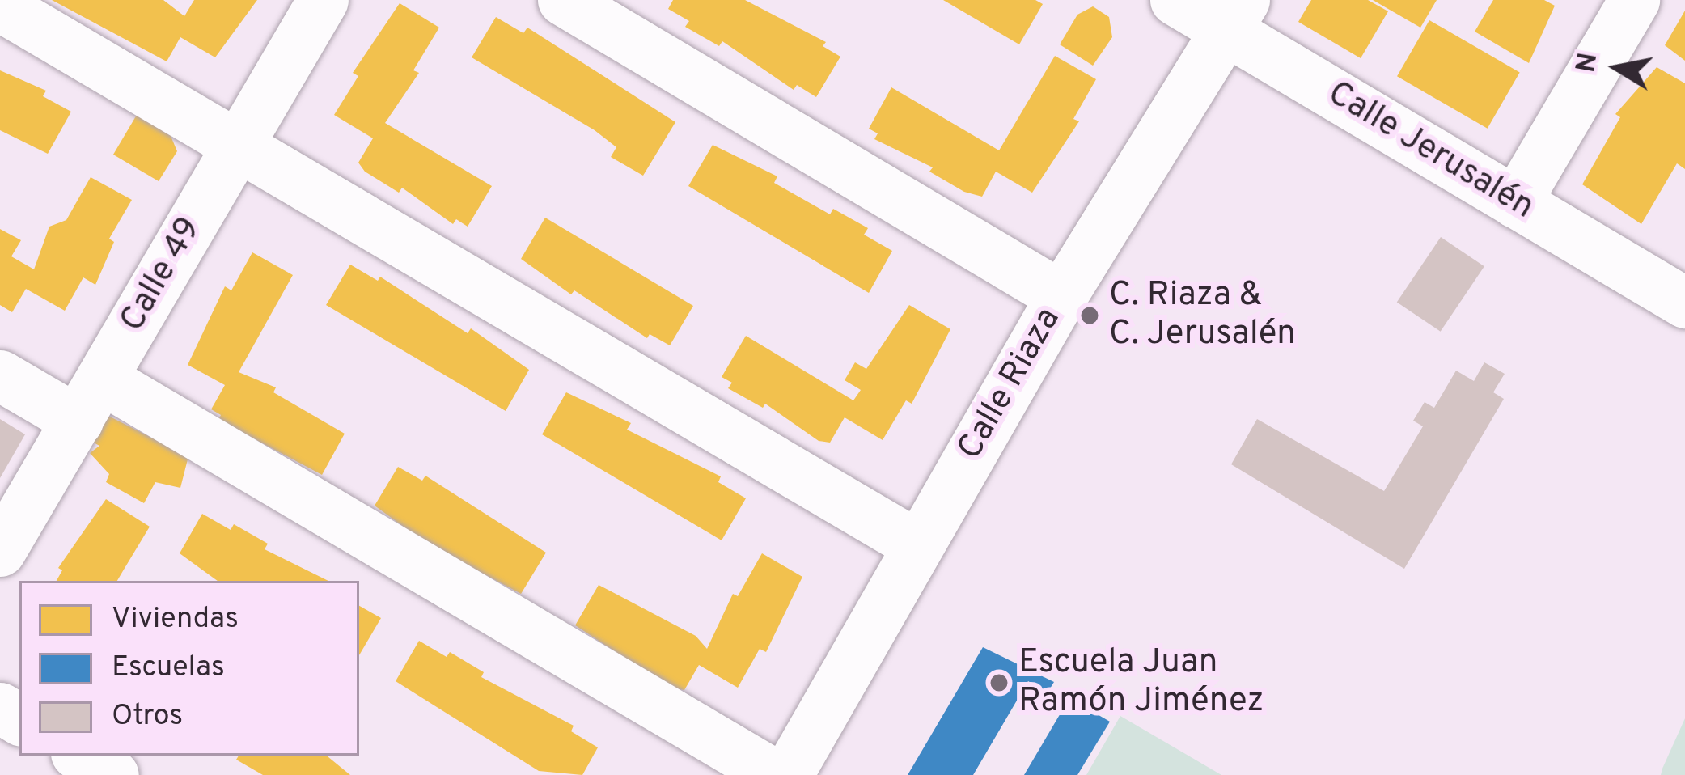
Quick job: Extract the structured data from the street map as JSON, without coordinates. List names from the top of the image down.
{
  "streets": {
    "street": ["Calle Jerusalén", "Calle 49", "Calle Riaza"]
  },
  "crossings": [
    ["Calle Jerusalén", "Calle Riaza"]
  ],
  "places": ["C. Riaza & C. Jerusalén", "Escuela Juan Ramón Jiménez"],
  "legend": ["Viviendas", "Escuelas", "Otros"],
  "north": "left"
}
